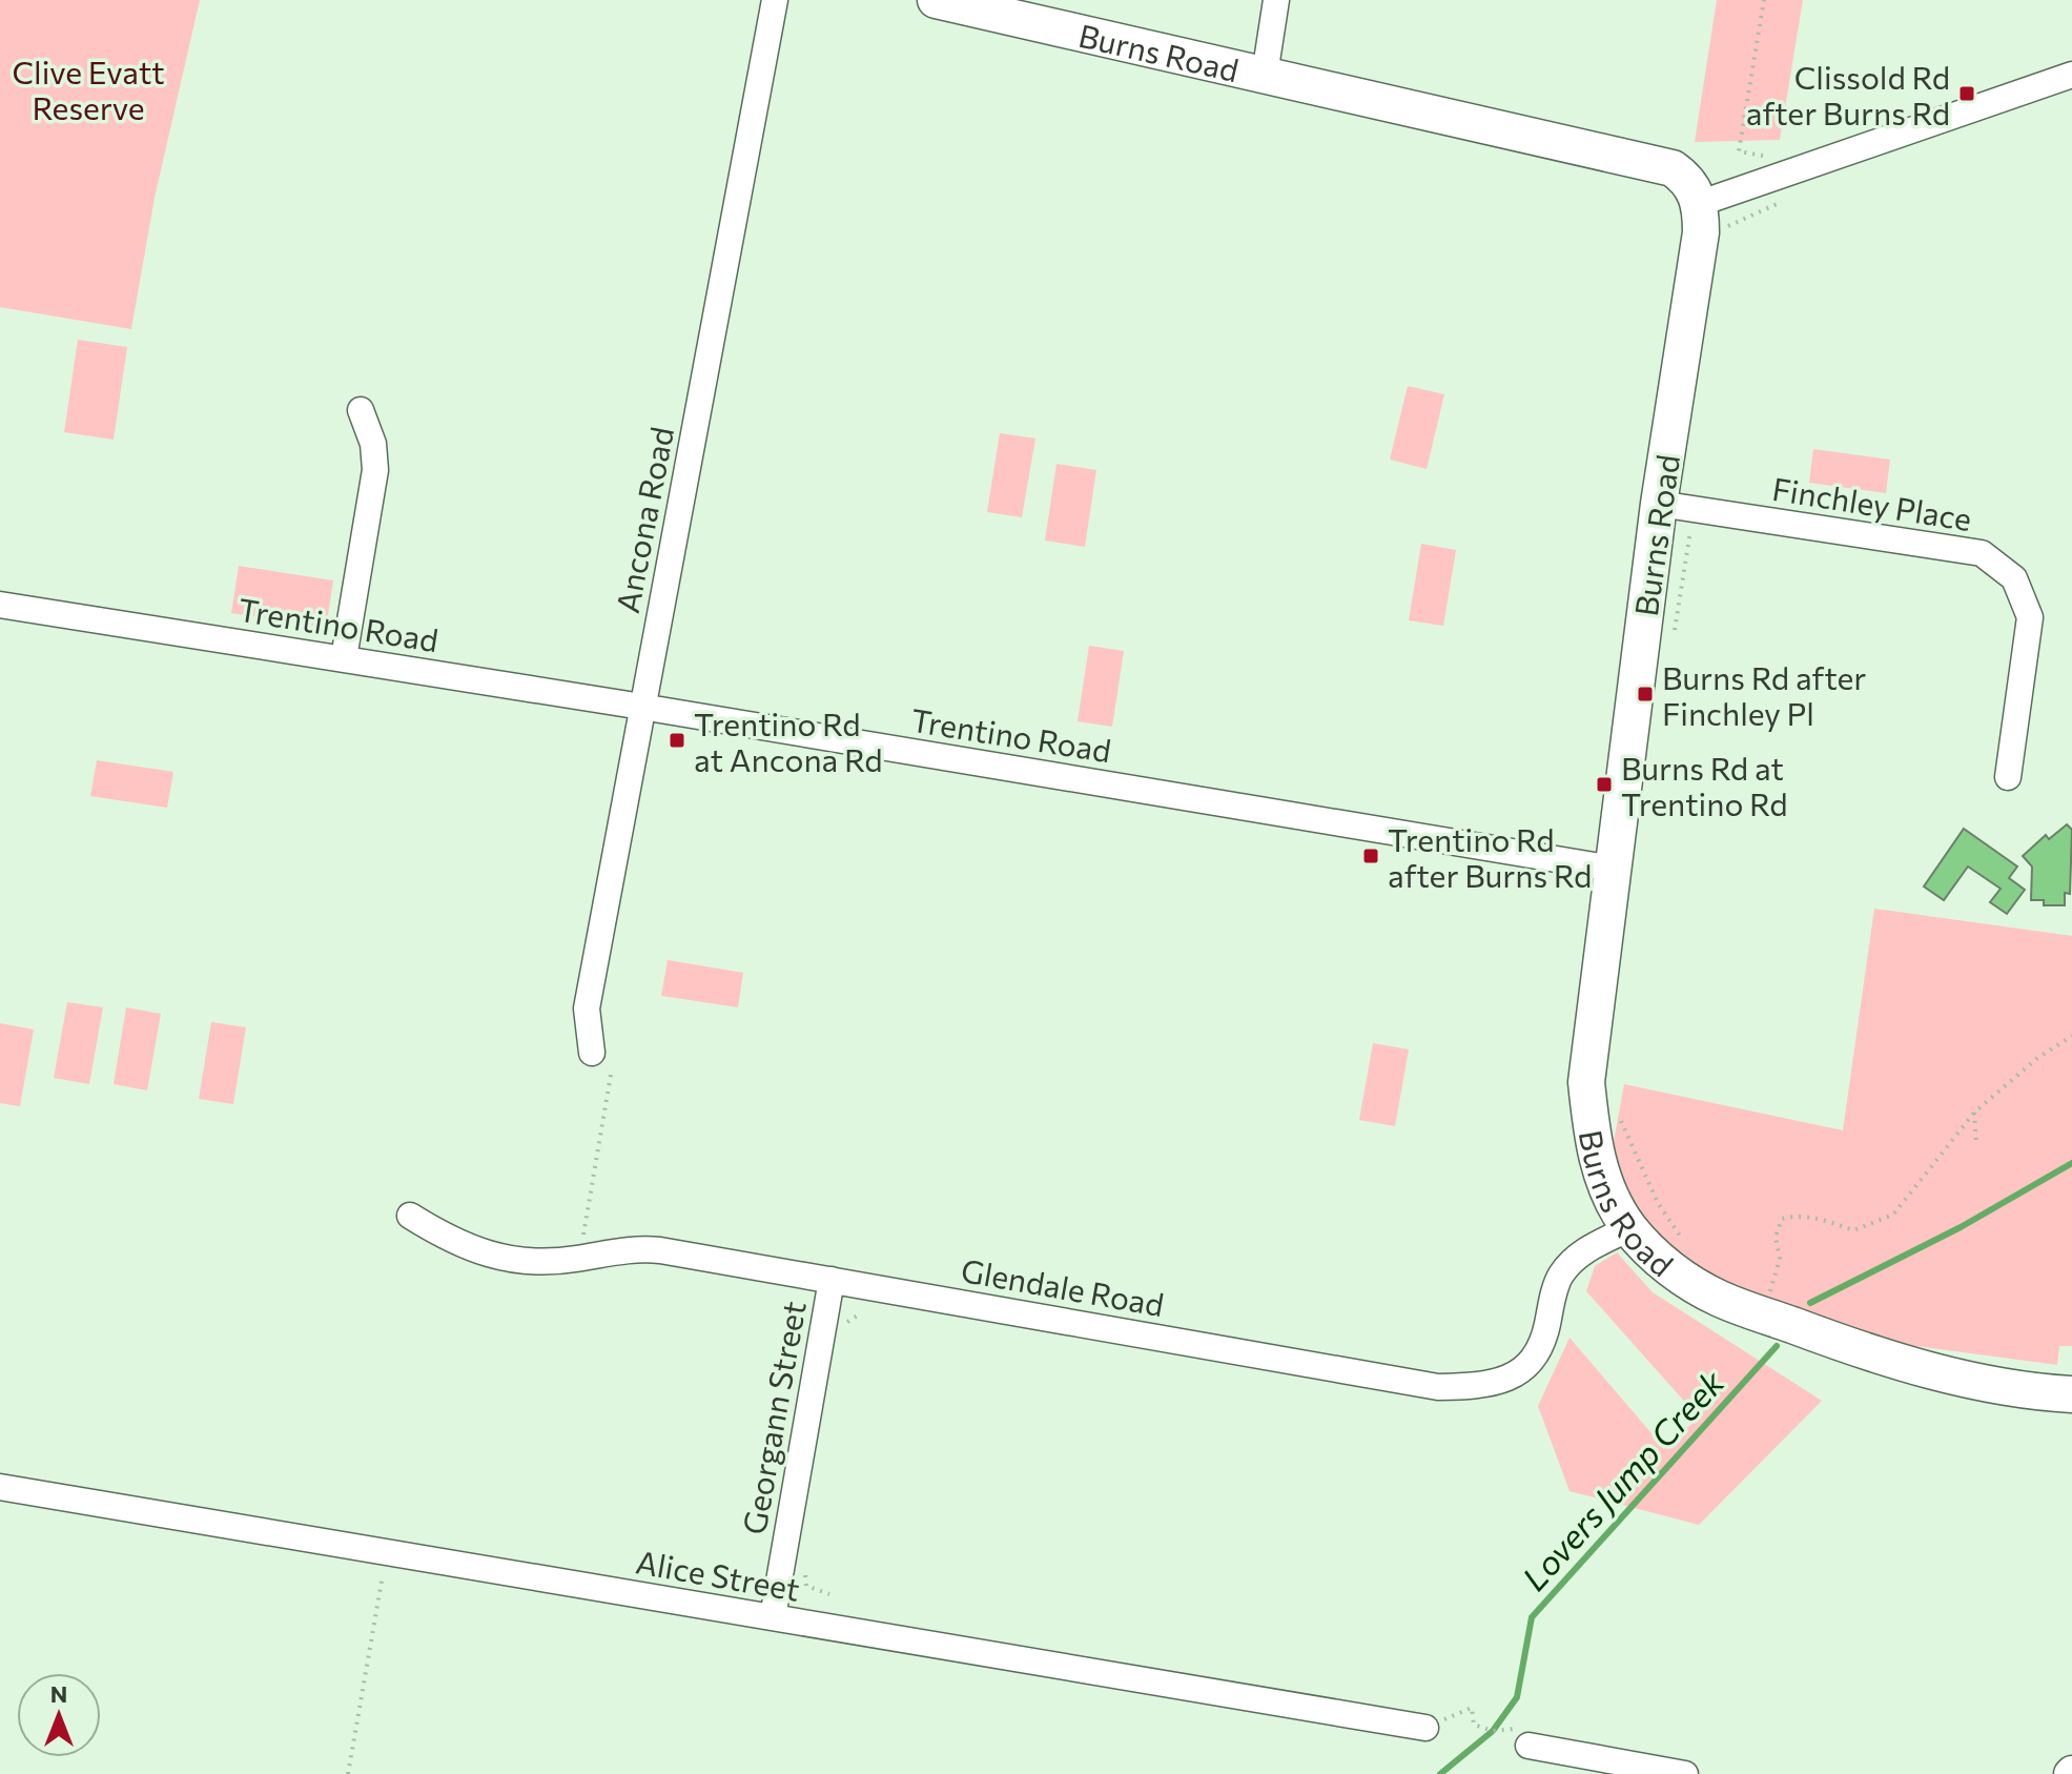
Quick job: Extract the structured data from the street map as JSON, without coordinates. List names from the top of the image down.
{
  "streets": {
    "main road": ["Burns Road"],
    "street": [
      "Finchley Place",
      "Ancona Road",
      "Trentino Road",
      "Glendale Road",
      "Georgann Street",
      "Alice Street"
    ]
  },
  "crossings": [
    ["Burns Road", "Finchley Place"],
    ["Burns Road", "Trentino Road"],
    ["Burns Road", "Glendale Road"],
    ["Ancona Road", "Trentino Road"],
    ["Glendale Road", "Georgann Street"],
    ["Georgann Street", "Alice Street"]
  ],
  "water": ["Lovers Jump Creek"],
  "parks": ["Clive Evatt Reserve"],
  "places": {
    "transit": [
      "Clissold Rd after Burns Rd",
      "Burns Rd after Finchley Pl",
      "Trentino Rd at Ancona Rd",
      "Burns Rd at Trentino Rd",
      "Trentino Rd after Burns Rd"
    ]
  },
  "north": "top"
}
